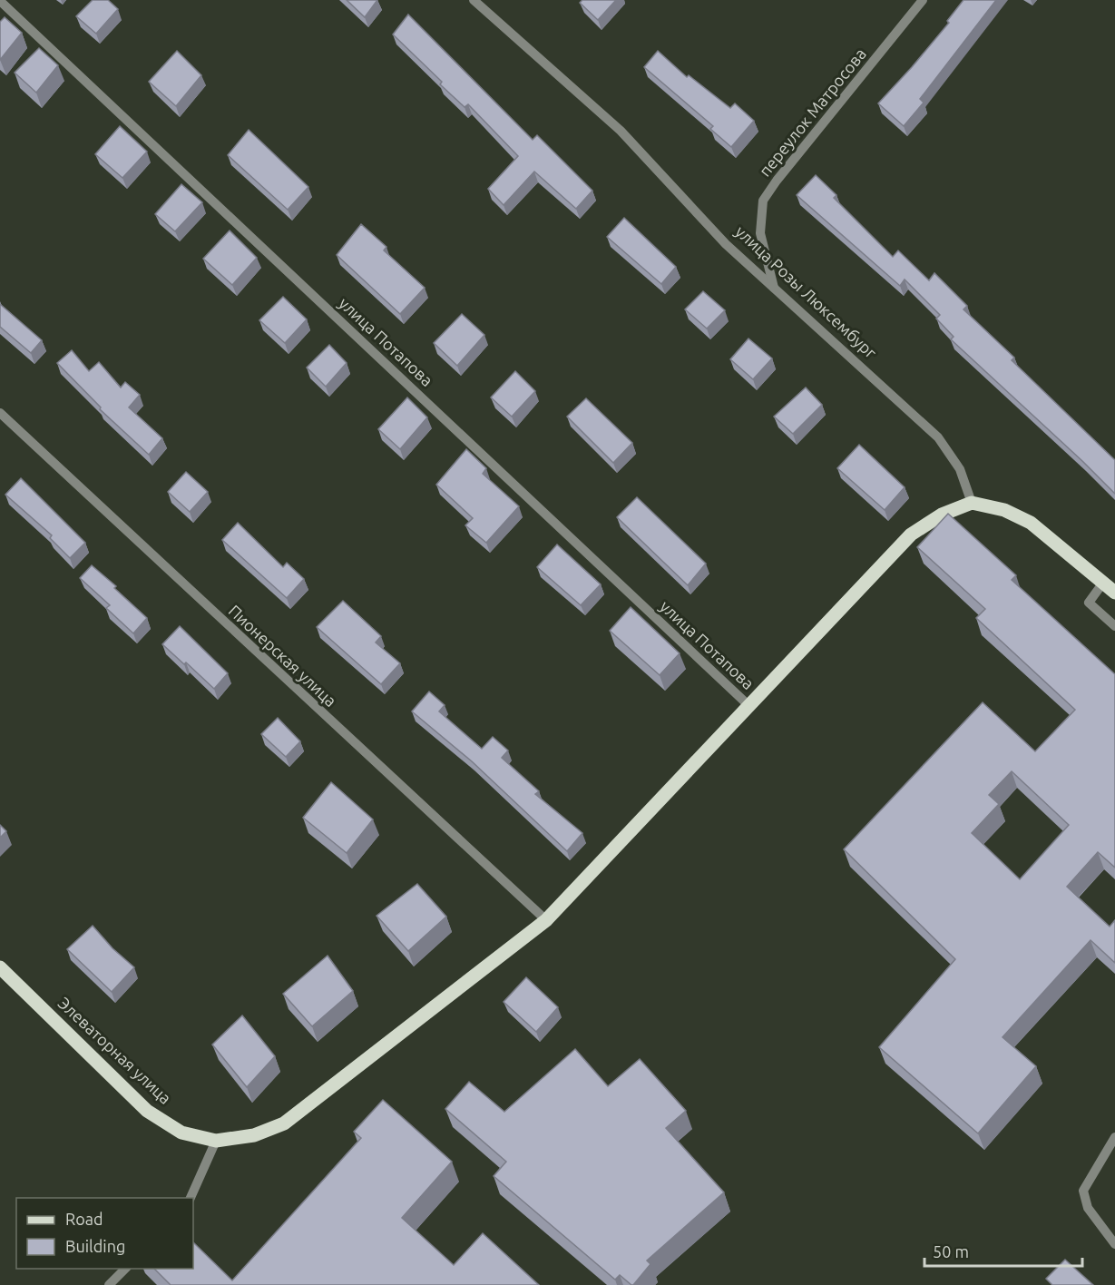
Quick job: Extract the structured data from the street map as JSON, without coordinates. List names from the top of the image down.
{
  "streets": {
    "main road": ["Элеваторная улица"],
    "street": [
      "переулок Матросова",
      "улица Розы Люксембург",
      "улица Потапова",
      "Пионерская улица"
    ]
  },
  "crossings": [
    ["переулок Матросова", "улица Розы Люксембург"]
  ],
  "legend": ["Road", "Building"],
  "scale_bar": "50 m"
}
